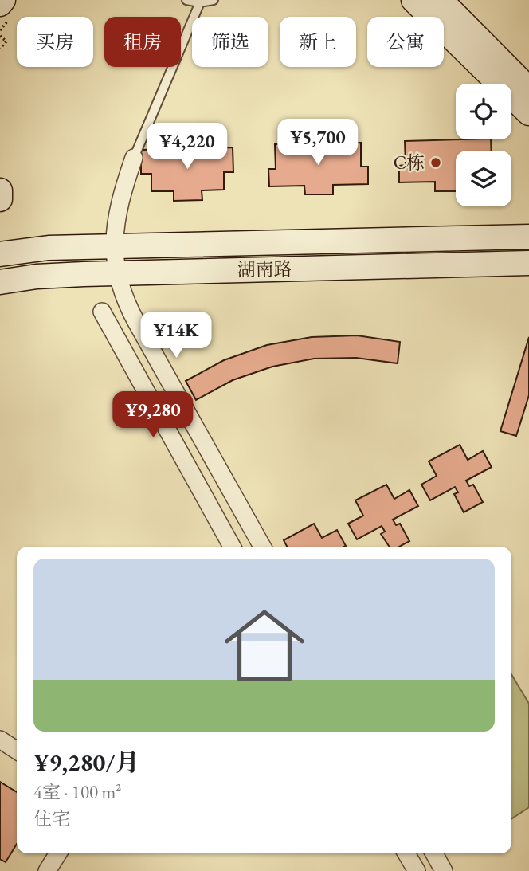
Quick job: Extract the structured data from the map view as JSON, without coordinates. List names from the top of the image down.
{
  "streets": {
    "main road": ["湖南路"]
  },
  "places": ["C栋"],
  "page": {
    "chip": [
      "买房",
      "租房",
      "筛选",
      "新上",
      "公寓"
    ],
    "price": [
      "¥5,700",
      "¥4,220",
      "¥14K",
      "¥9,280"
    ],
    "list": [
      {
        "name": "¥9,280/月",
        "note": "4室 · 100 m² · 住宅"
      }
    ]
  }
}
